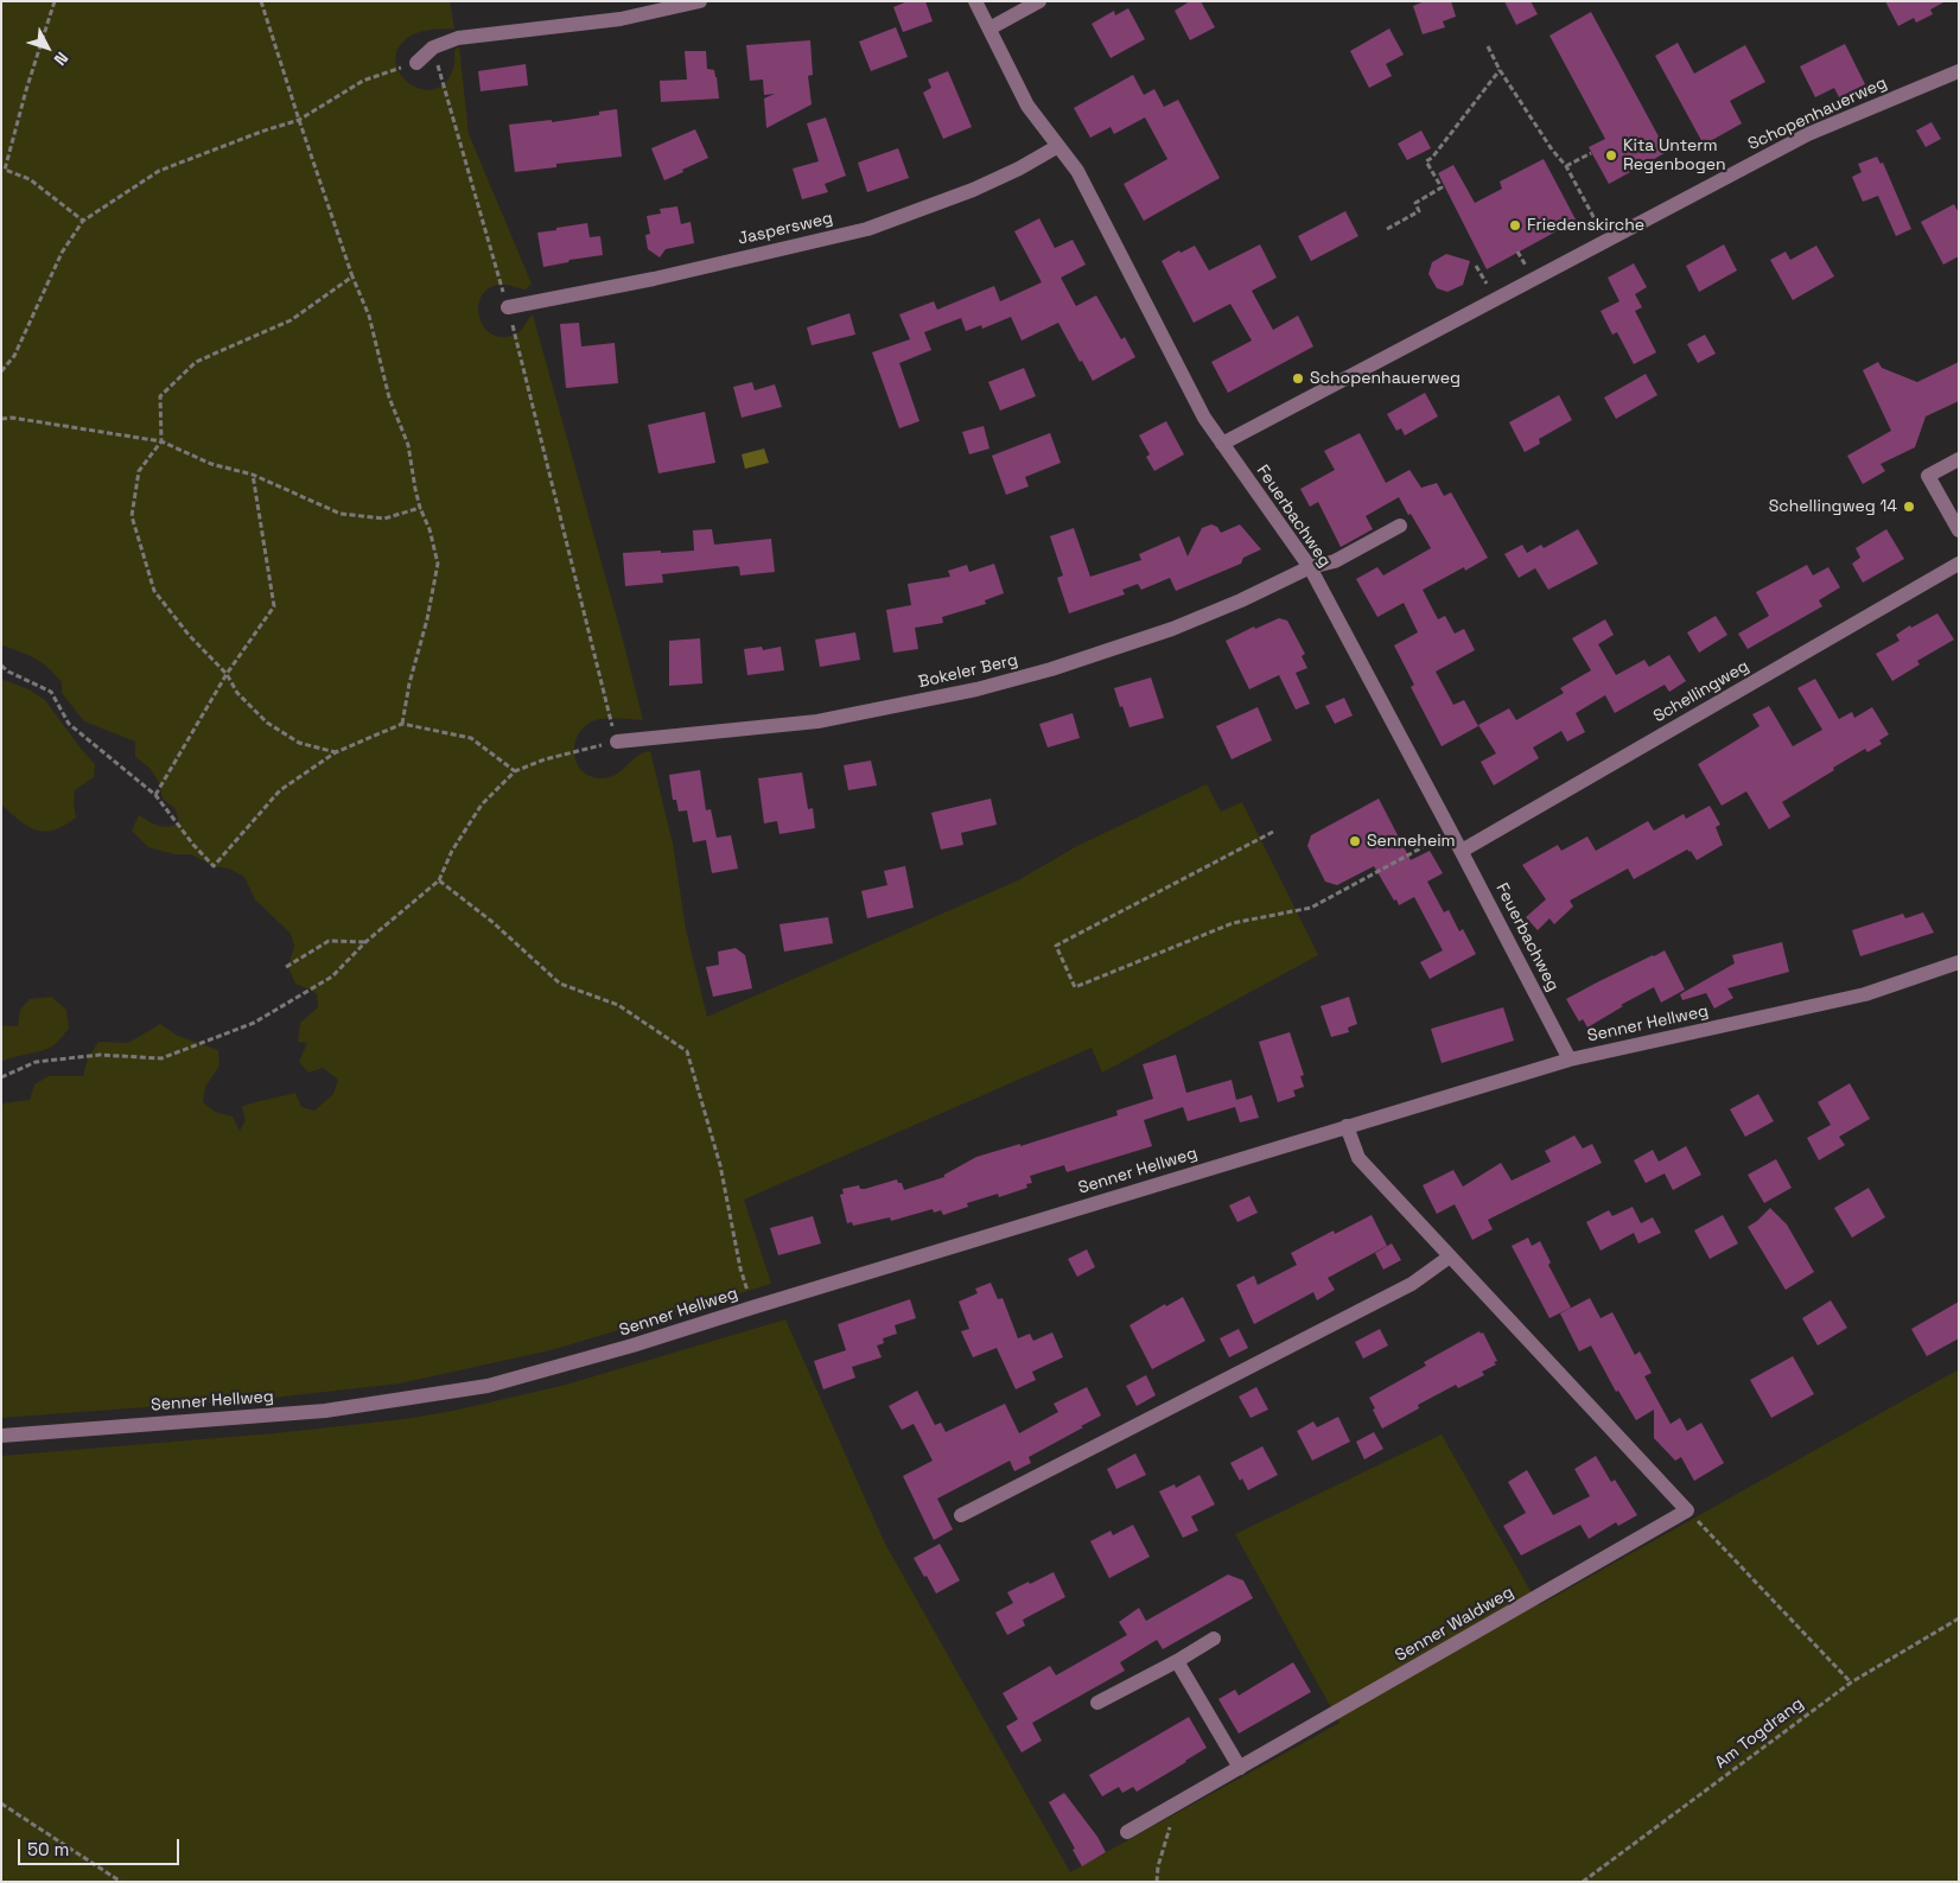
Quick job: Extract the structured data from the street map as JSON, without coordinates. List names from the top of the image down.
{
  "streets": {
    "street": [
      "Schopenhauerweg",
      "Jaspersweg",
      "Feuerbachweg",
      "Bokeler Berg",
      "Schellingweg",
      "Senner Hellweg",
      "Senner Waldweg"
    ],
    "path": ["Am Togdrang"]
  },
  "crossings": [
    ["Schopenhauerweg", "Feuerbachweg"],
    ["Jaspersweg", "Feuerbachweg"],
    ["Feuerbachweg", "Bokeler Berg"],
    ["Feuerbachweg", "Schellingweg"],
    ["Feuerbachweg", "Senner Hellweg"]
  ],
  "places": [
    "Kita Unterm Regenbogen",
    "Friedenskirche",
    "Schopenhauerweg",
    "Schellingweg 14",
    "Senneheim"
  ],
  "scale_bar": "50 m",
  "north": "bottom right"
}
